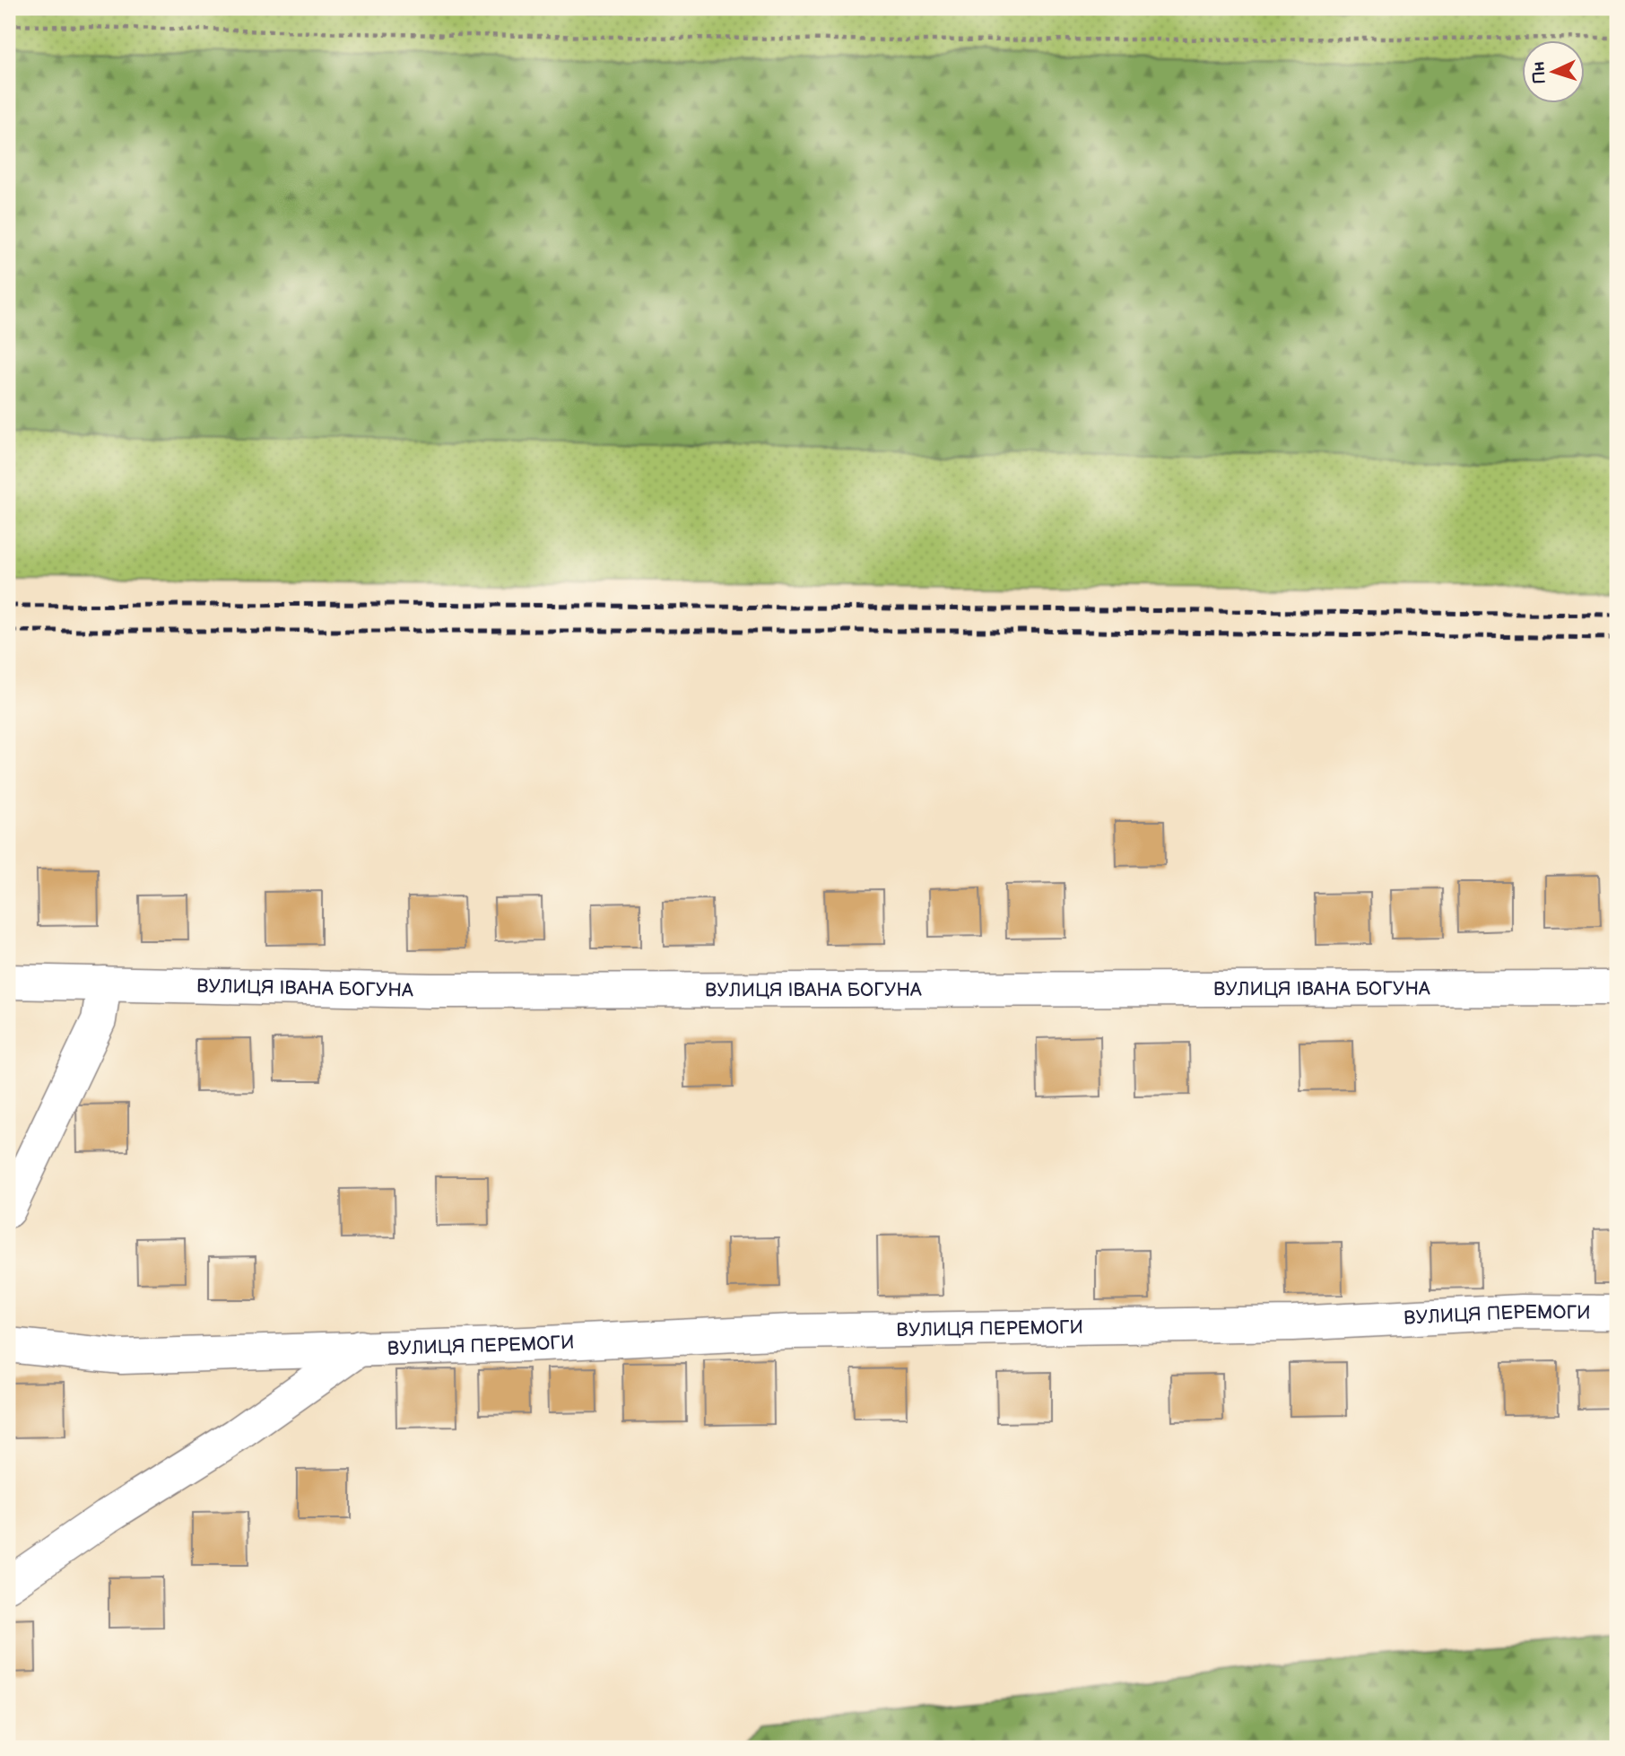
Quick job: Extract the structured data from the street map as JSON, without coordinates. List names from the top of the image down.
{
  "streets": {
    "street": ["ВУЛИЦЯ ІВАНА БОГУНА", "ВУЛИЦЯ ПЕРЕМОГИ"]
  },
  "north": "left"
}
